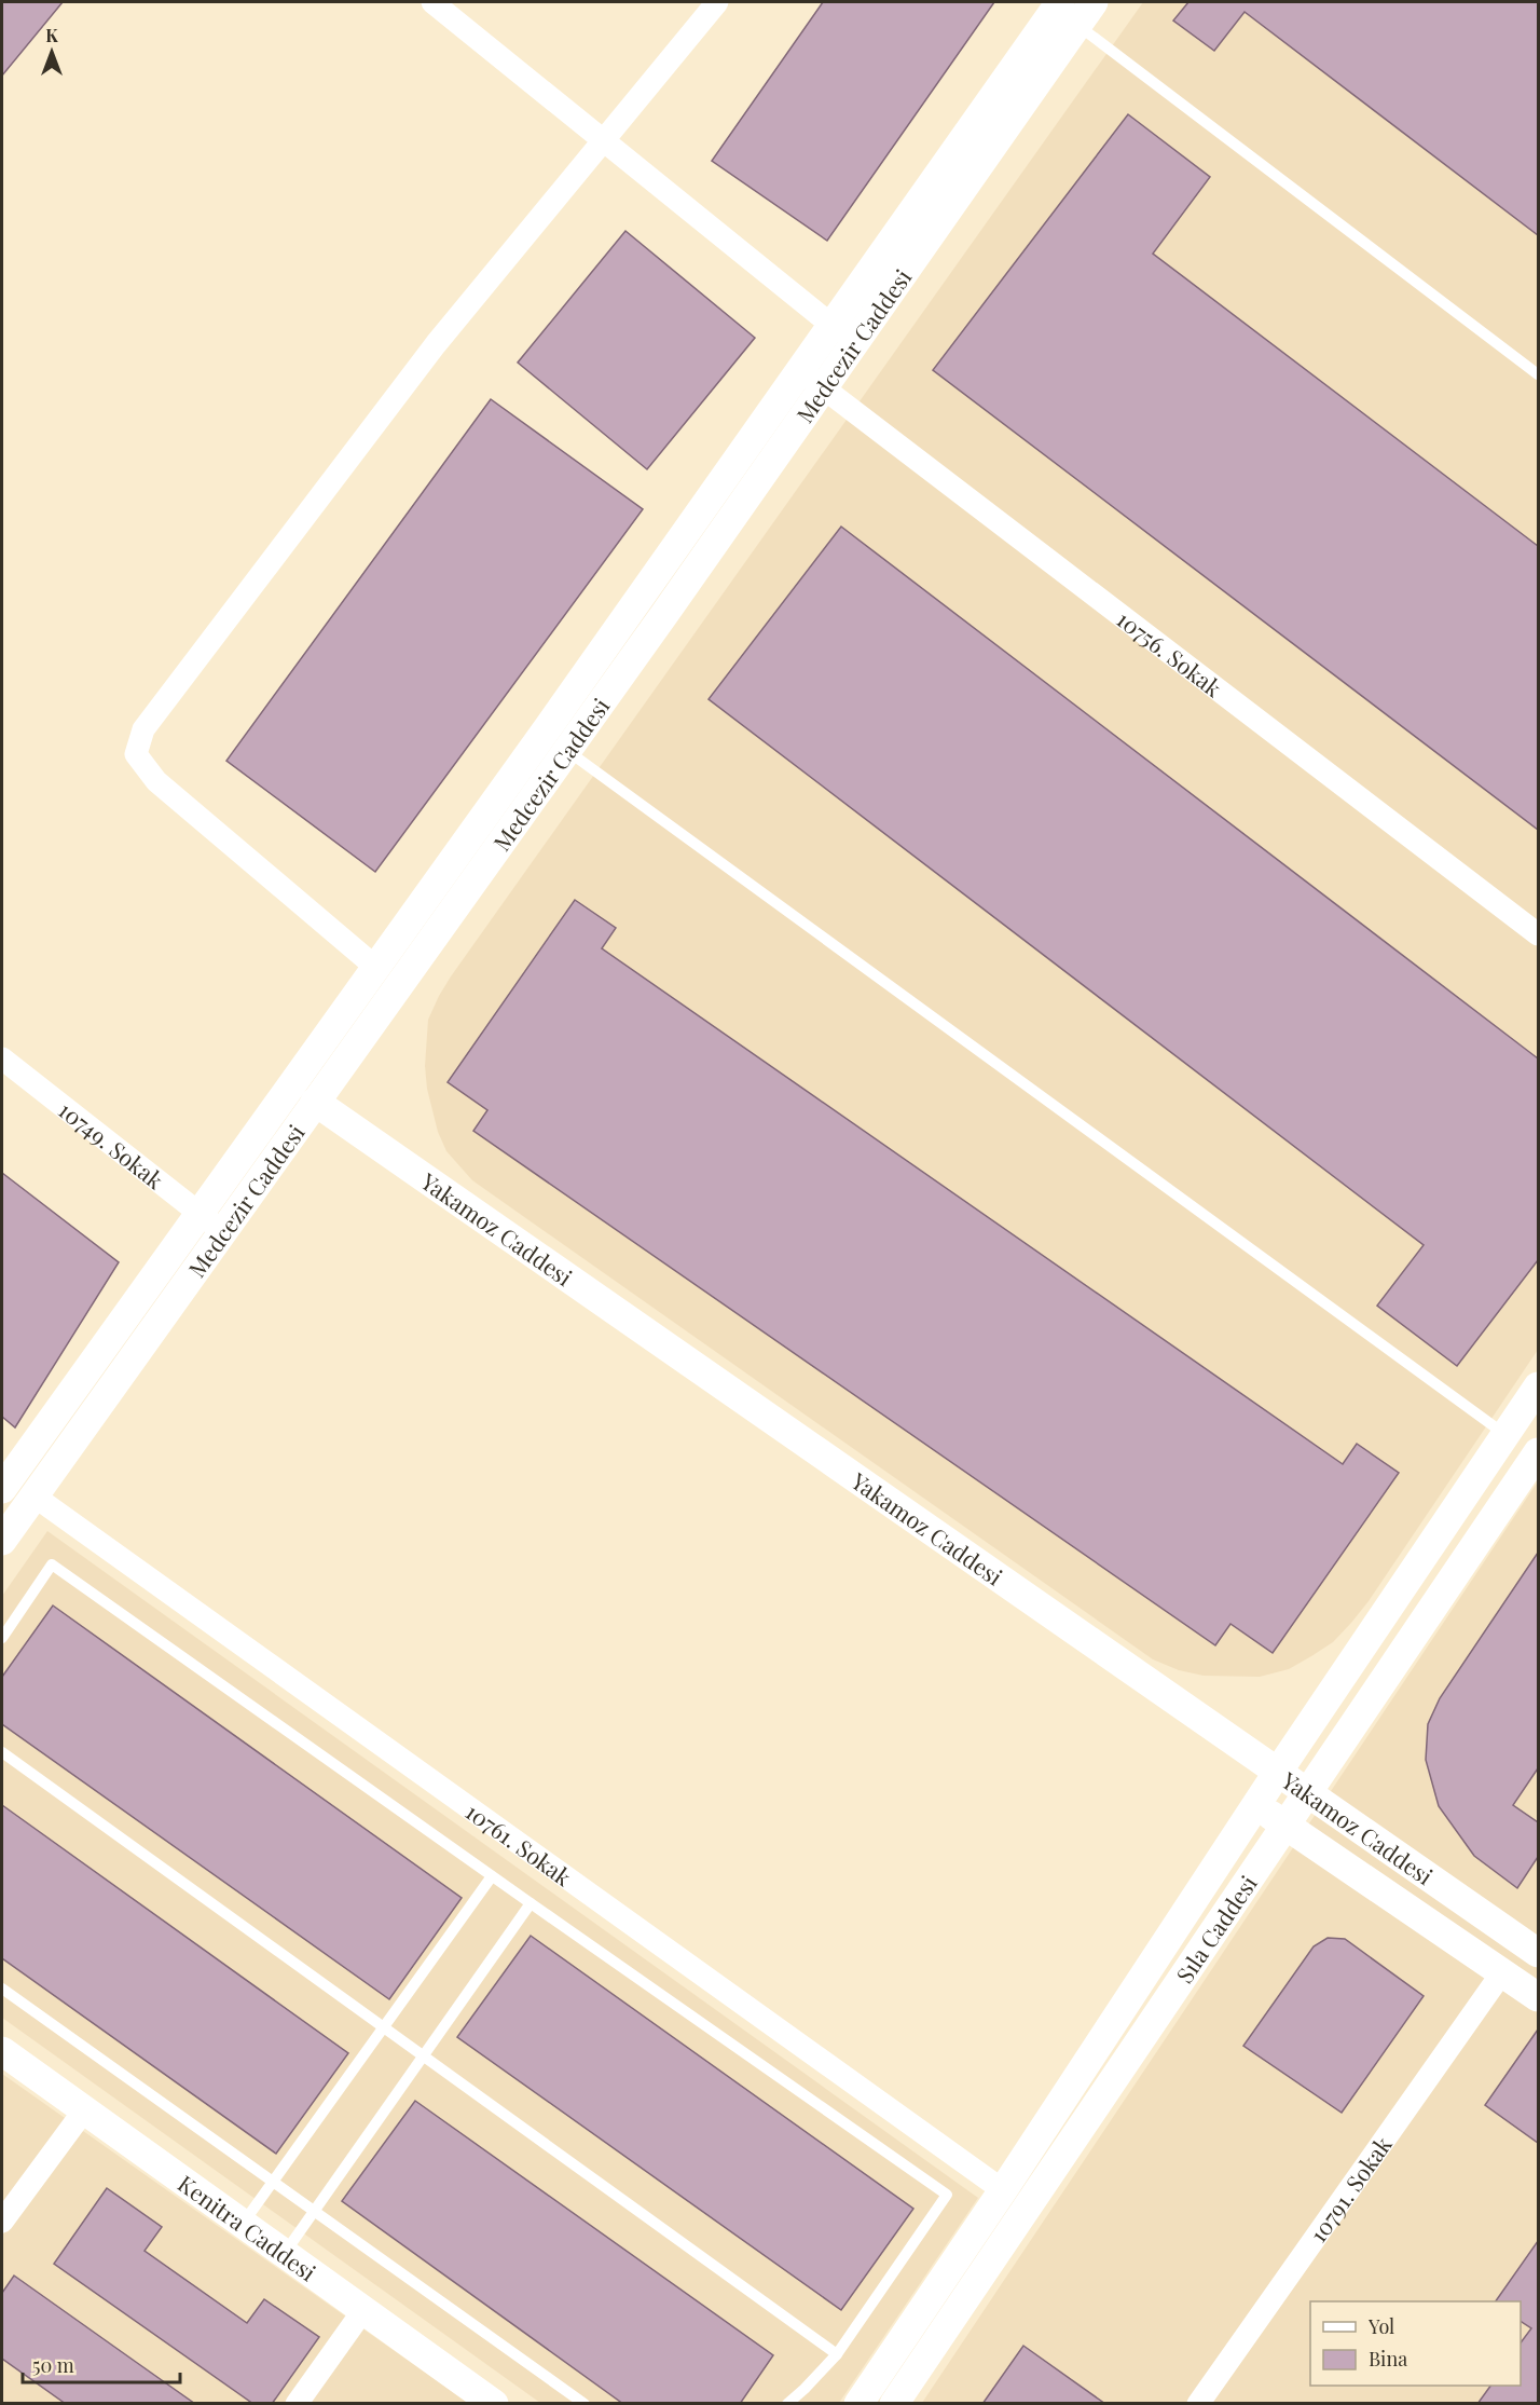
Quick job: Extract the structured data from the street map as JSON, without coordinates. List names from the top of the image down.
{
  "streets": {
    "street": [
      "Medcezir Caddesi",
      "10756. Sokak",
      "10749. Sokak",
      "Yakamoz Caddesi",
      "10761. Sokak",
      "Sıla Caddesi",
      "10791. Sokak",
      "Kenitra Caddesi"
    ]
  },
  "crossings": [
    ["Medcezir Caddesi", "10756. Sokak"],
    ["Medcezir Caddesi", "10749. Sokak"],
    ["Medcezir Caddesi", "Yakamoz Caddesi"],
    ["Medcezir Caddesi", "10761. Sokak"],
    ["Yakamoz Caddesi", "Sıla Caddesi"],
    ["Yakamoz Caddesi", "10791. Sokak"]
  ],
  "legend": ["Yol", "Bina"],
  "scale_bar": "50 m",
  "north": "top"
}
